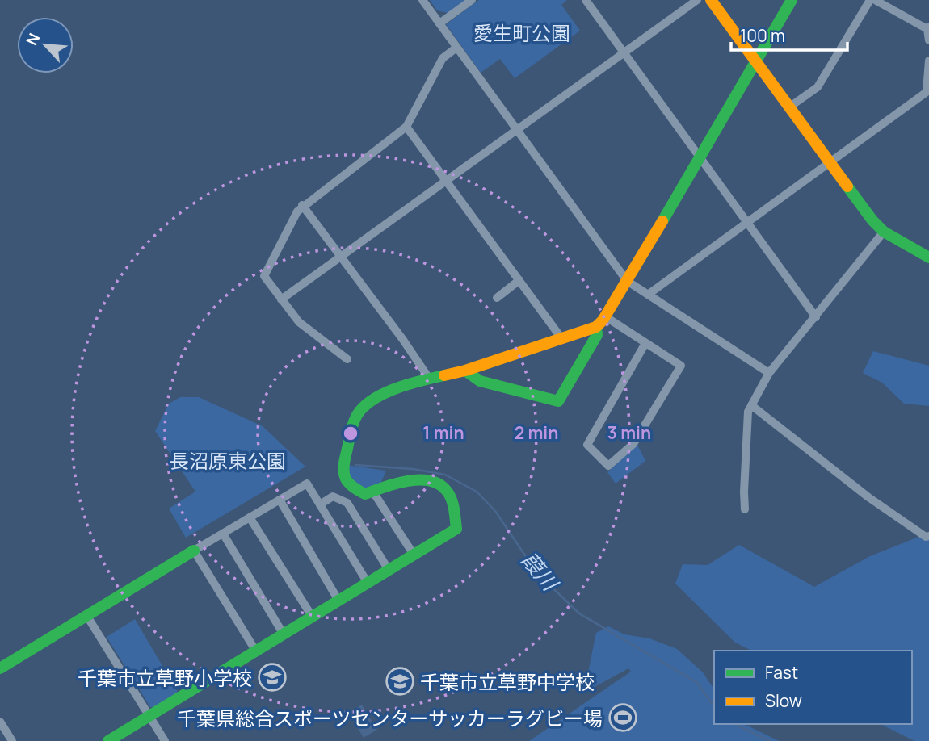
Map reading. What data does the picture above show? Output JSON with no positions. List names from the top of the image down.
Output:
{
  "water": ["葭川"],
  "parks": ["愛生町公園", "長沼原東公園"],
  "places": {
    "school or university": ["千葉市立草野小学校", "千葉市立草野中学校"],
    "sports": ["千葉県総合スポーツセンターサッカーラグビー場"]
  },
  "legend": ["Fast", "Slow"],
  "scale_bar": "100 m",
  "north": "top left",
  "rings": ["1 min", "2 min", "3 min"]
}
